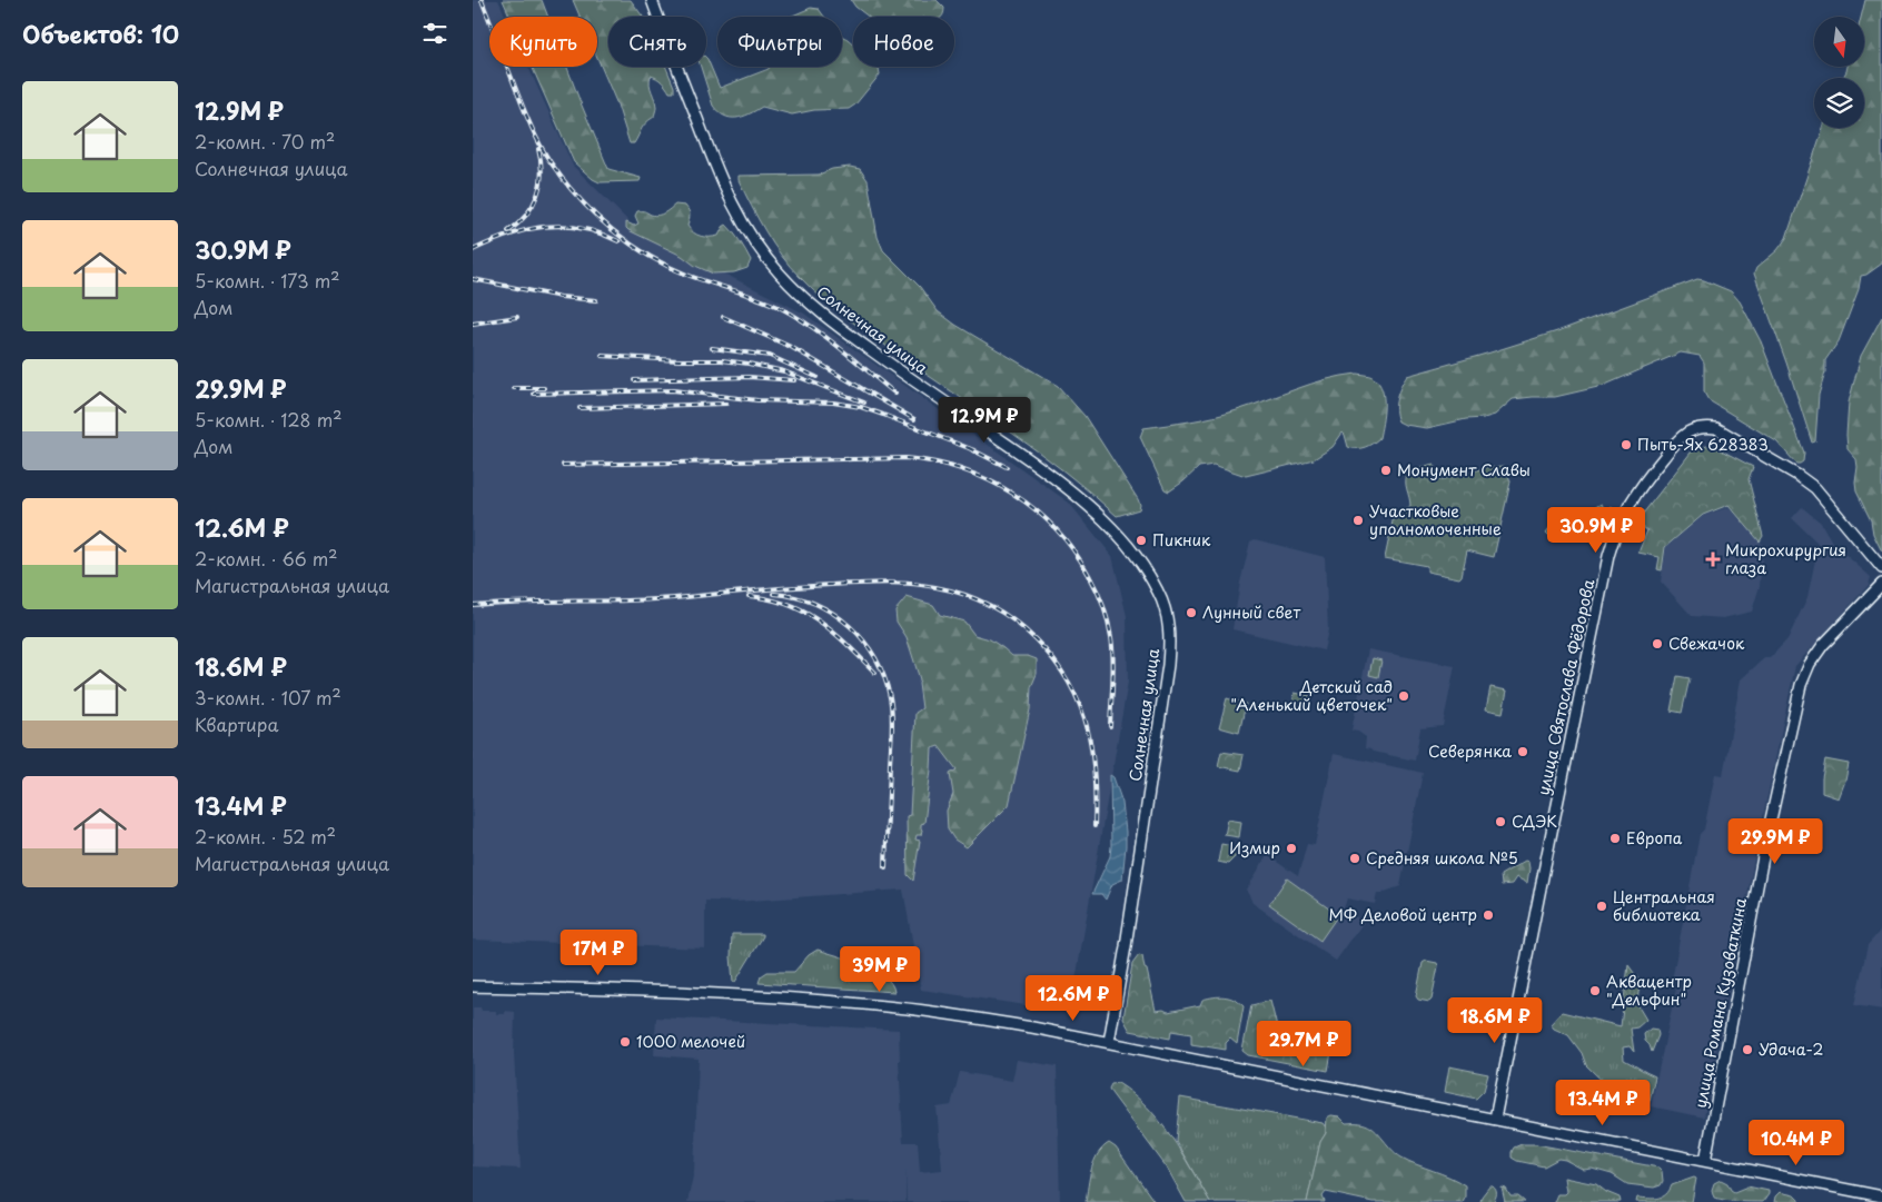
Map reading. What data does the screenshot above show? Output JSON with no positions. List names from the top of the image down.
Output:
{
  "streets": {
    "street": ["Солнечная улица", "улица Святослава Фёдорова", "улица Романа Кузоваткина"]
  },
  "places": {
    "other": [
      "Пыть-Ях 628383",
      "Монумент Славы",
      "Участковые уполномоченные",
      "Пикник",
      "Лунный свет",
      "Свежачок",
      "Детский сад \"Аленький цветочек\"",
      "Северянка",
      "СДЭК",
      "Европа",
      "Измир",
      "Средняя школа №5",
      "Центральная библиотека",
      "МФ Деловой центр",
      "Аквацентр \"Дельфин\"",
      "1000 мелочей",
      "Удача-2"
    ],
    "health": ["Микрохирургия глаза"]
  },
  "north": "bottom",
  "page": {
    "heading": "Объектов: 10",
    "chip": [
      "Купить",
      "Снять",
      "Фильтры",
      "Новое"
    ],
    "list": [
      {
        "name": "12.9M ₽",
        "note": "2-комн. · 70 m² · Солнечная улица"
      },
      {
        "name": "30.9M ₽",
        "note": "5-комн. · 173 m² · Дом"
      },
      {
        "name": "29.9M ₽",
        "note": "5-комн. · 128 m² · Дом"
      },
      {
        "name": "12.6M ₽",
        "note": "2-комн. · 66 m² · Магистральная улица"
      },
      {
        "name": "18.6M ₽",
        "note": "3-комн. · 107 m² · Квартира"
      },
      {
        "name": "13.4M ₽",
        "note": "2-комн. · 52 m² · Магистральная улица"
      }
    ],
    "price": [
      "12.9M ₽",
      "30.9M ₽",
      "29.9M ₽",
      "17M ₽",
      "39M ₽",
      "12.6M ₽",
      "18.6M ₽",
      "29.7M ₽",
      "13.4M ₽",
      "10.4M ₽"
    ]
  }
}
